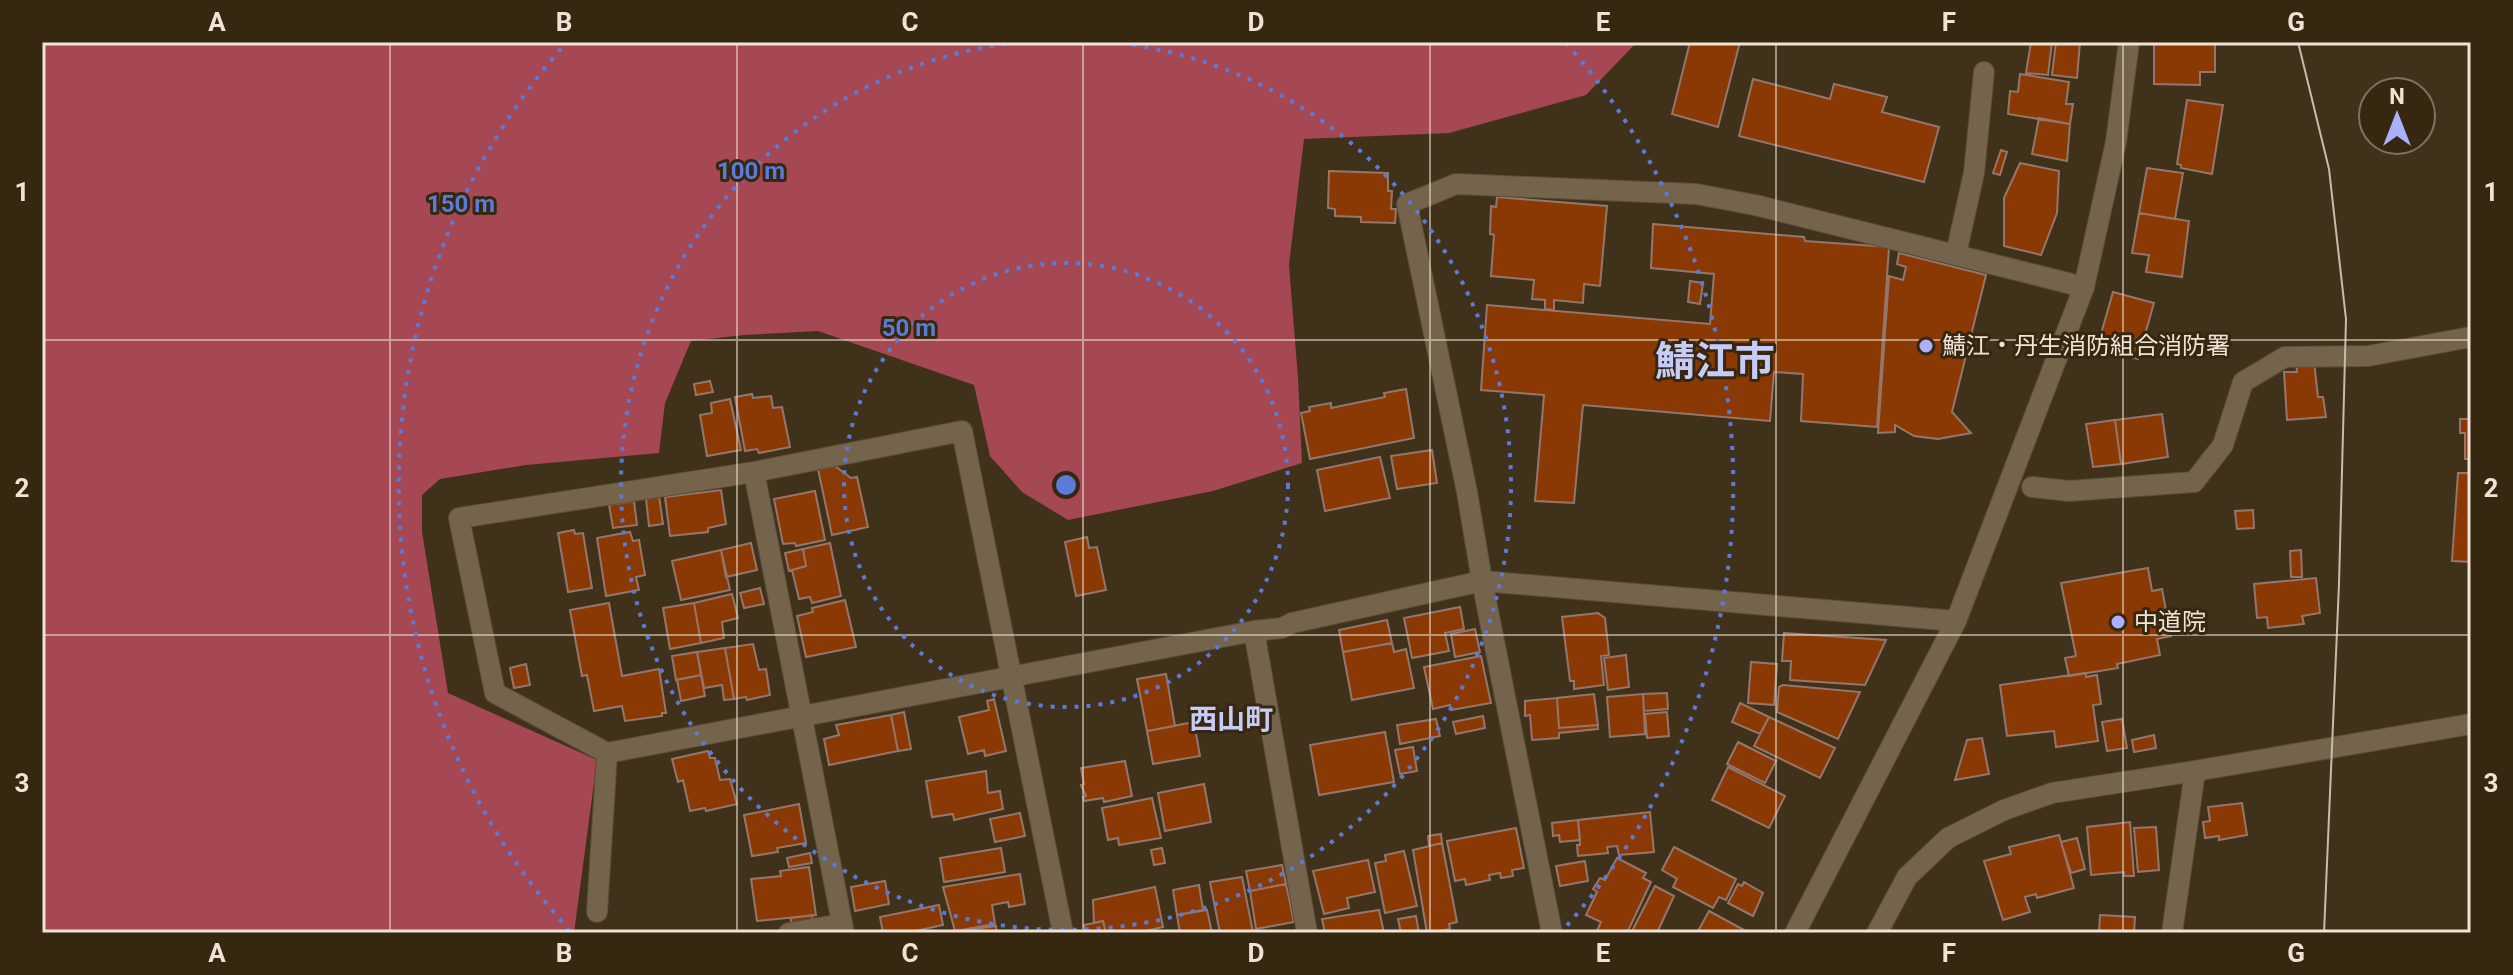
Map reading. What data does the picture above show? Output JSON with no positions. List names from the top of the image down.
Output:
{
  "districts": ["鯖江市", "西山町"],
  "places": ["鯖江・丹生消防組合消防署", "中道院"],
  "north": "top",
  "grid": {
    "columns": [
      "A",
      "B",
      "C",
      "D",
      "E",
      "F",
      "G"
    ],
    "rows": ["1", "2", "3"]
  },
  "rings": ["100 m", "150 m", "50 m"]
}
